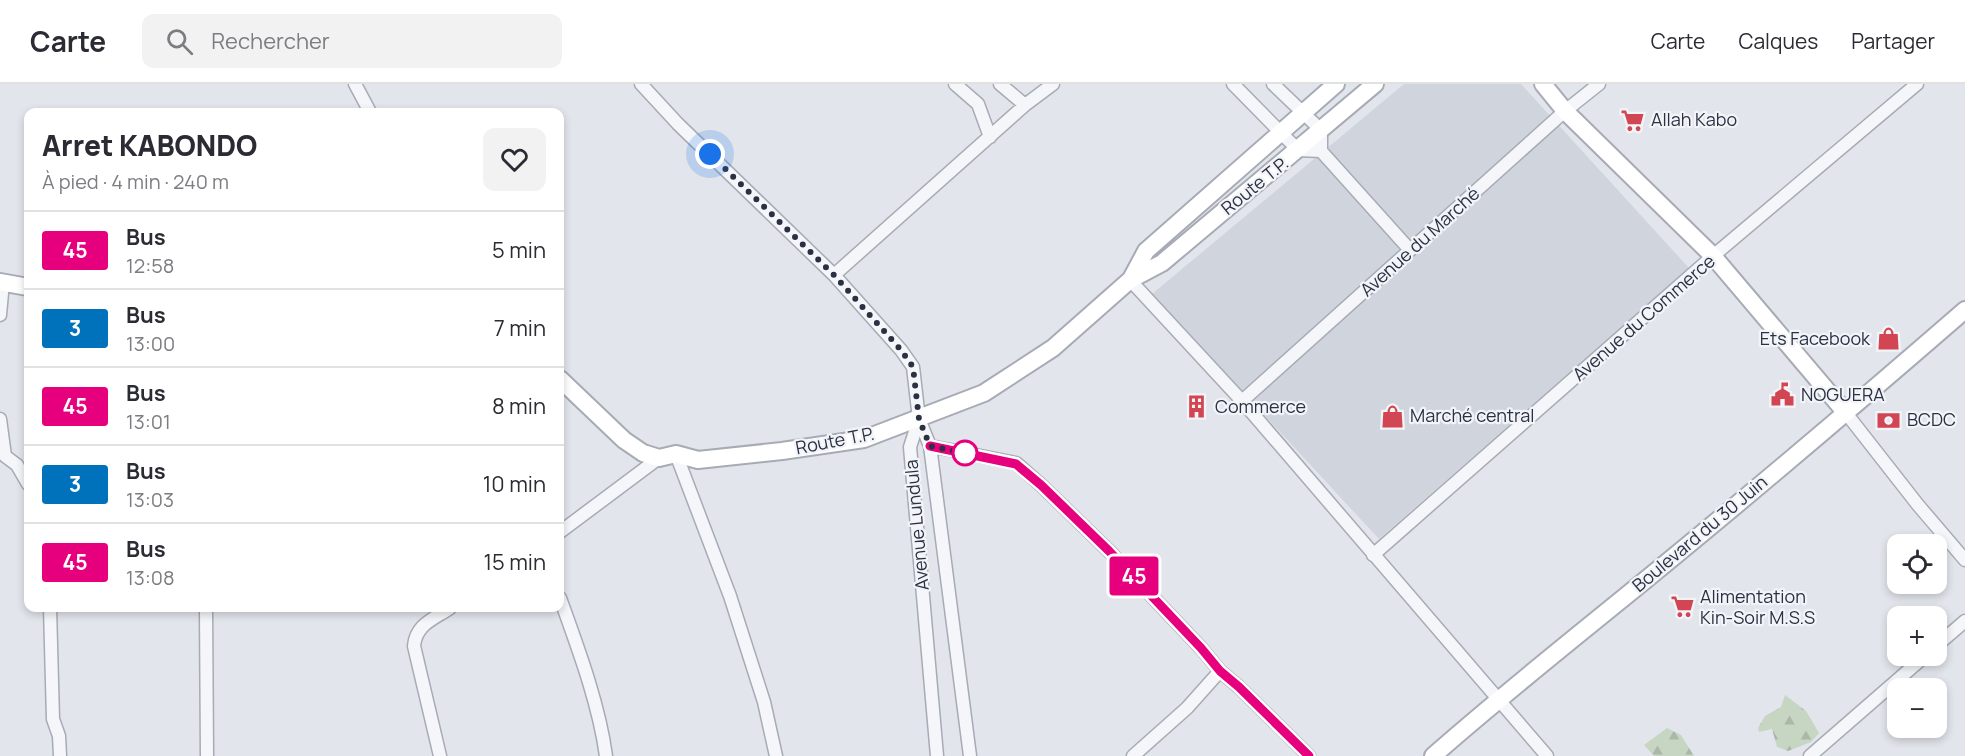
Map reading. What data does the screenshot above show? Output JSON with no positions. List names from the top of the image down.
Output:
{
  "streets": {
    "street": [
      "Route T.P.",
      "Avenue du Marché",
      "Avenue du Commerce",
      "Avenue Lundula",
      "Boulevard du 30 Juin"
    ]
  },
  "crossings": [
    ["Route T.P.", "Avenue Lundula"]
  ],
  "places": {
    "supermarket": ["Allah Kabo", "Alimentation Kin-Soir M.S.S"],
    "shop": ["Ets Facebook", "Marché central"],
    "public building": ["NOGUERA"],
    "building": ["Commerce"],
    "bank": ["BCDC"]
  },
  "lines": ["bus line 45"],
  "page": {
    "header": "Carte",
    "search": "Rechercher",
    "nav": ["Carte", "Calques", "Partager"],
    "on_map": "45",
    "heading": ["Arret KABONDO", "À pied · 4 min · 240 m"],
    "list": [
      {
        "mark": "45",
        "name": "Bus",
        "note": "12:58",
        "value": "5 min"
      },
      {
        "mark": "3",
        "name": "Bus",
        "note": "13:00",
        "value": "7 min"
      },
      {
        "mark": "45",
        "name": "Bus",
        "note": "13:01",
        "value": "8 min"
      },
      {
        "mark": "3",
        "name": "Bus",
        "note": "13:03",
        "value": "10 min"
      },
      {
        "mark": "45",
        "name": "Bus",
        "note": "13:08",
        "value": "15 min"
      }
    ],
    "map_buttons": ["+", "−"]
  }
}
